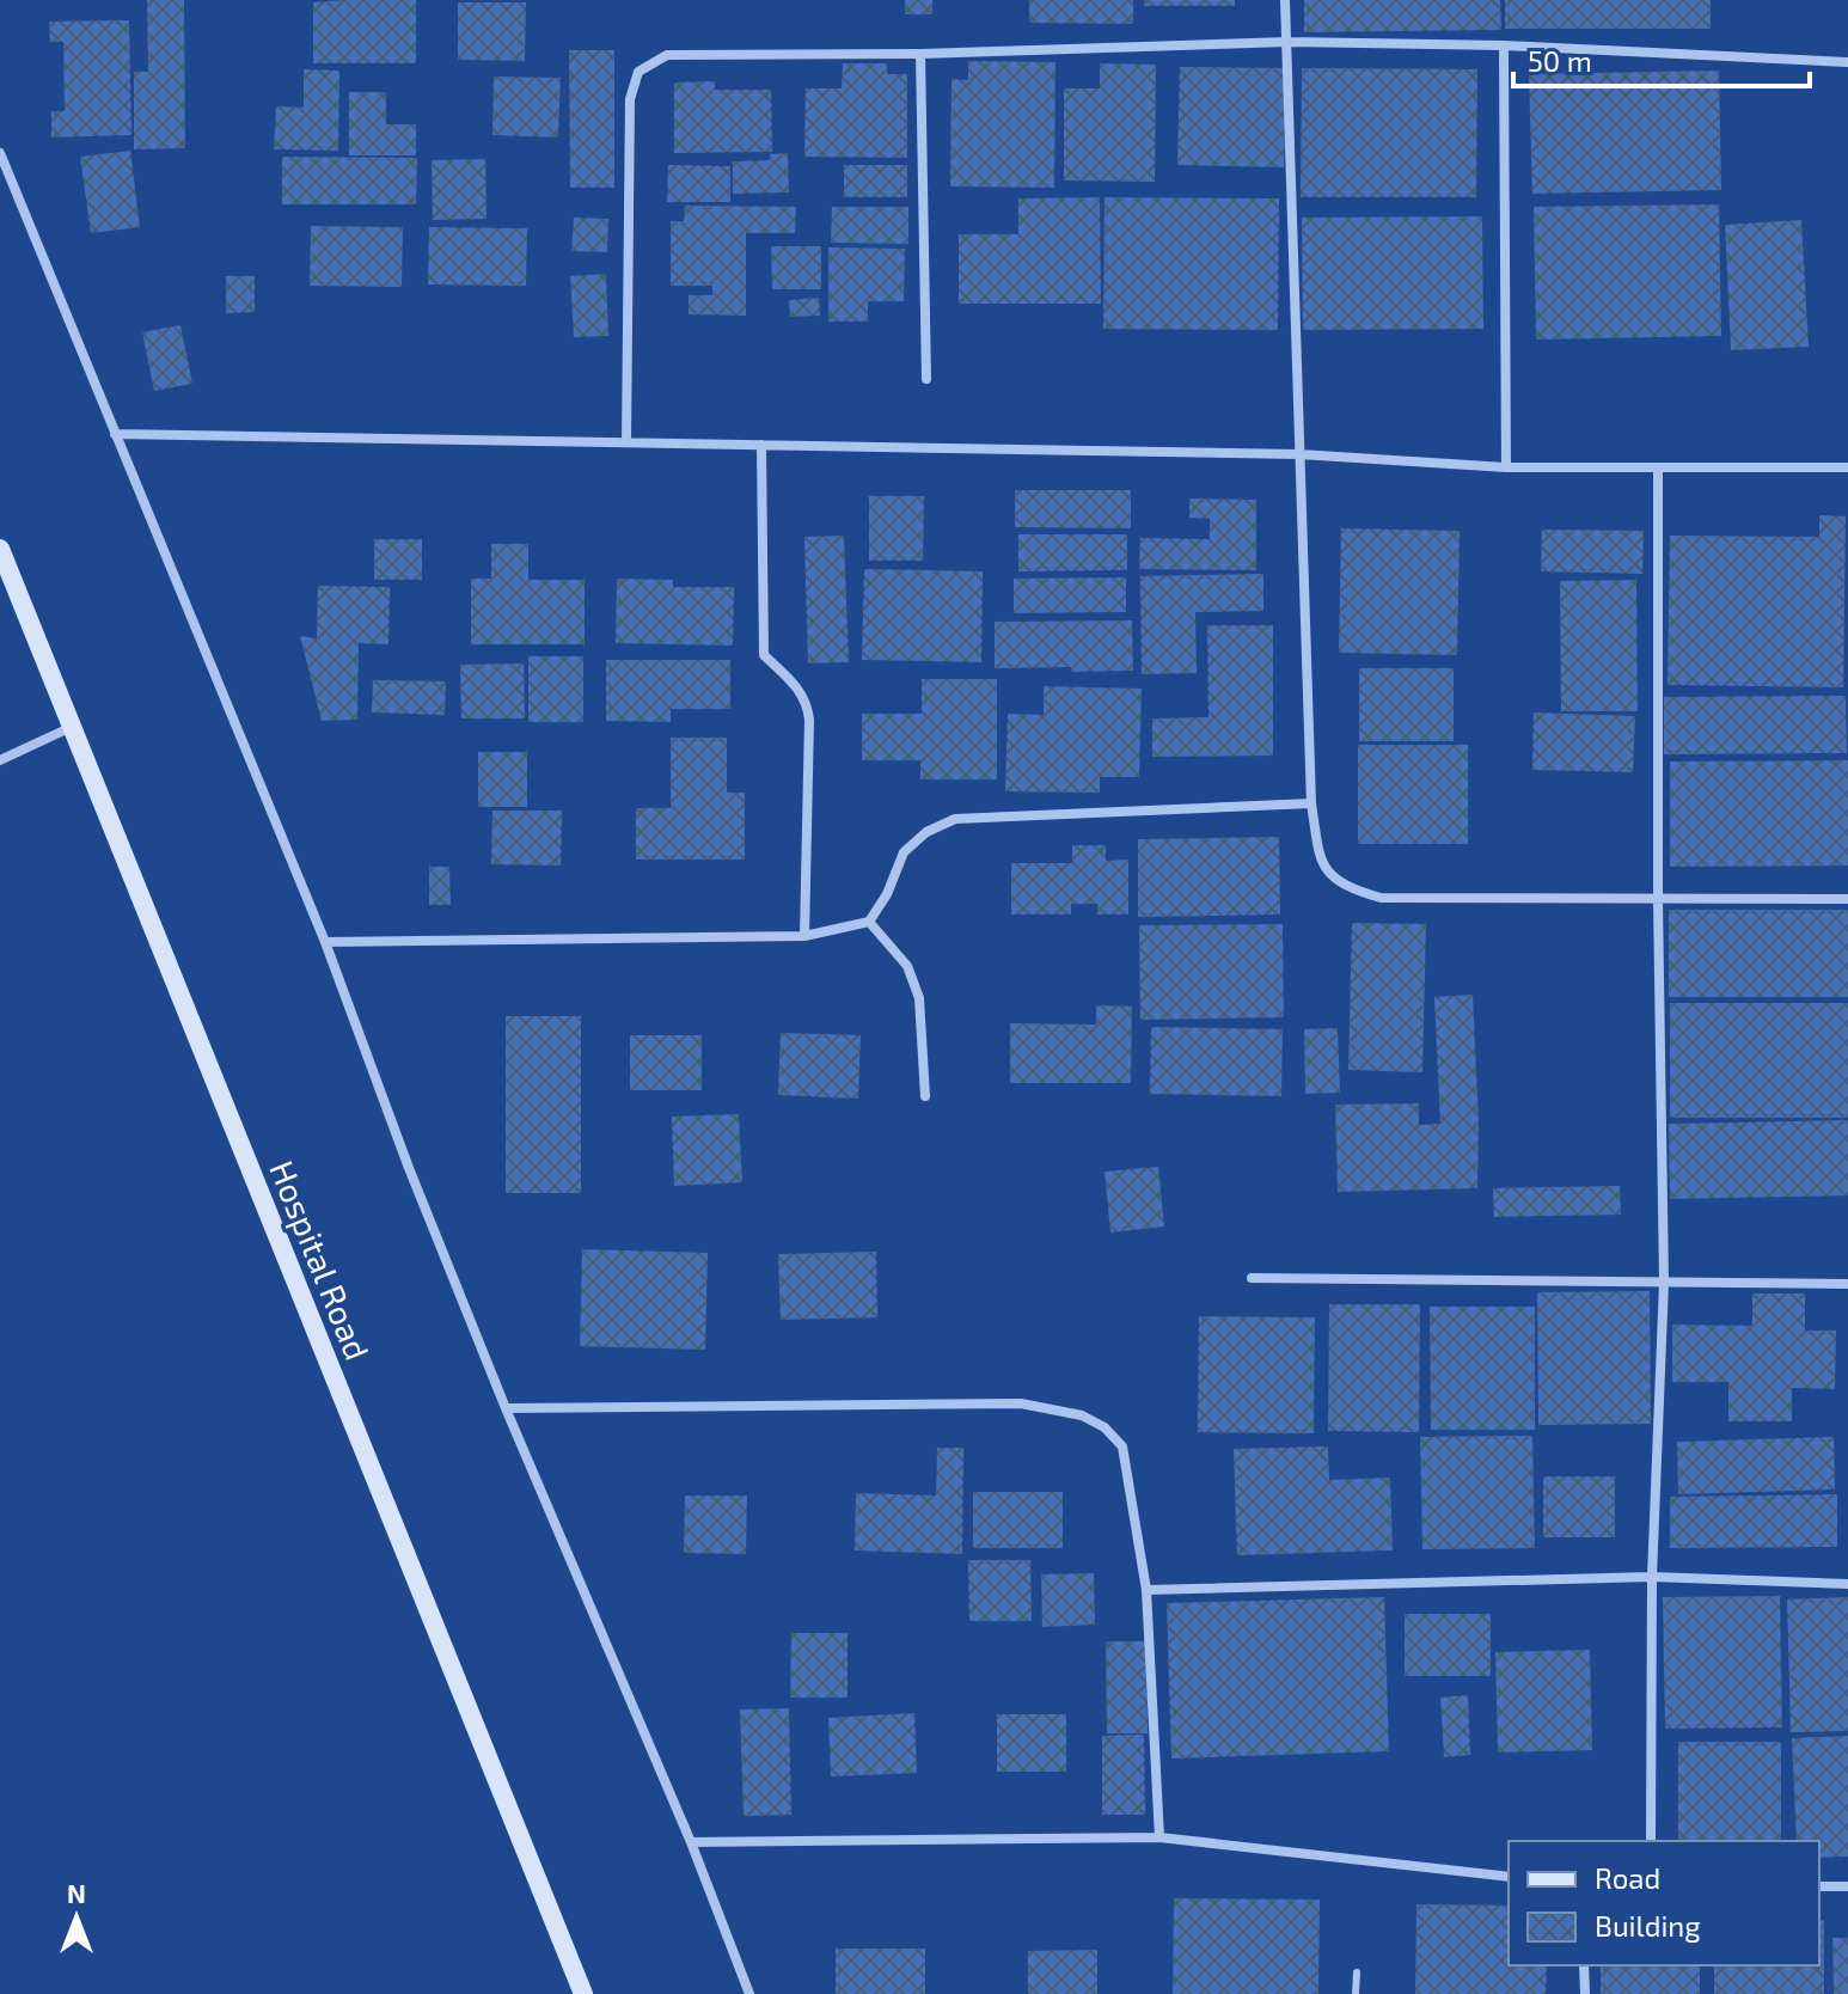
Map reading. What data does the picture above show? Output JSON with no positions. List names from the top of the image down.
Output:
{
  "streets": {
    "main road": ["Hospital Road"]
  },
  "legend": ["Road", "Building"],
  "scale_bar": "50 m",
  "north": "top"
}
